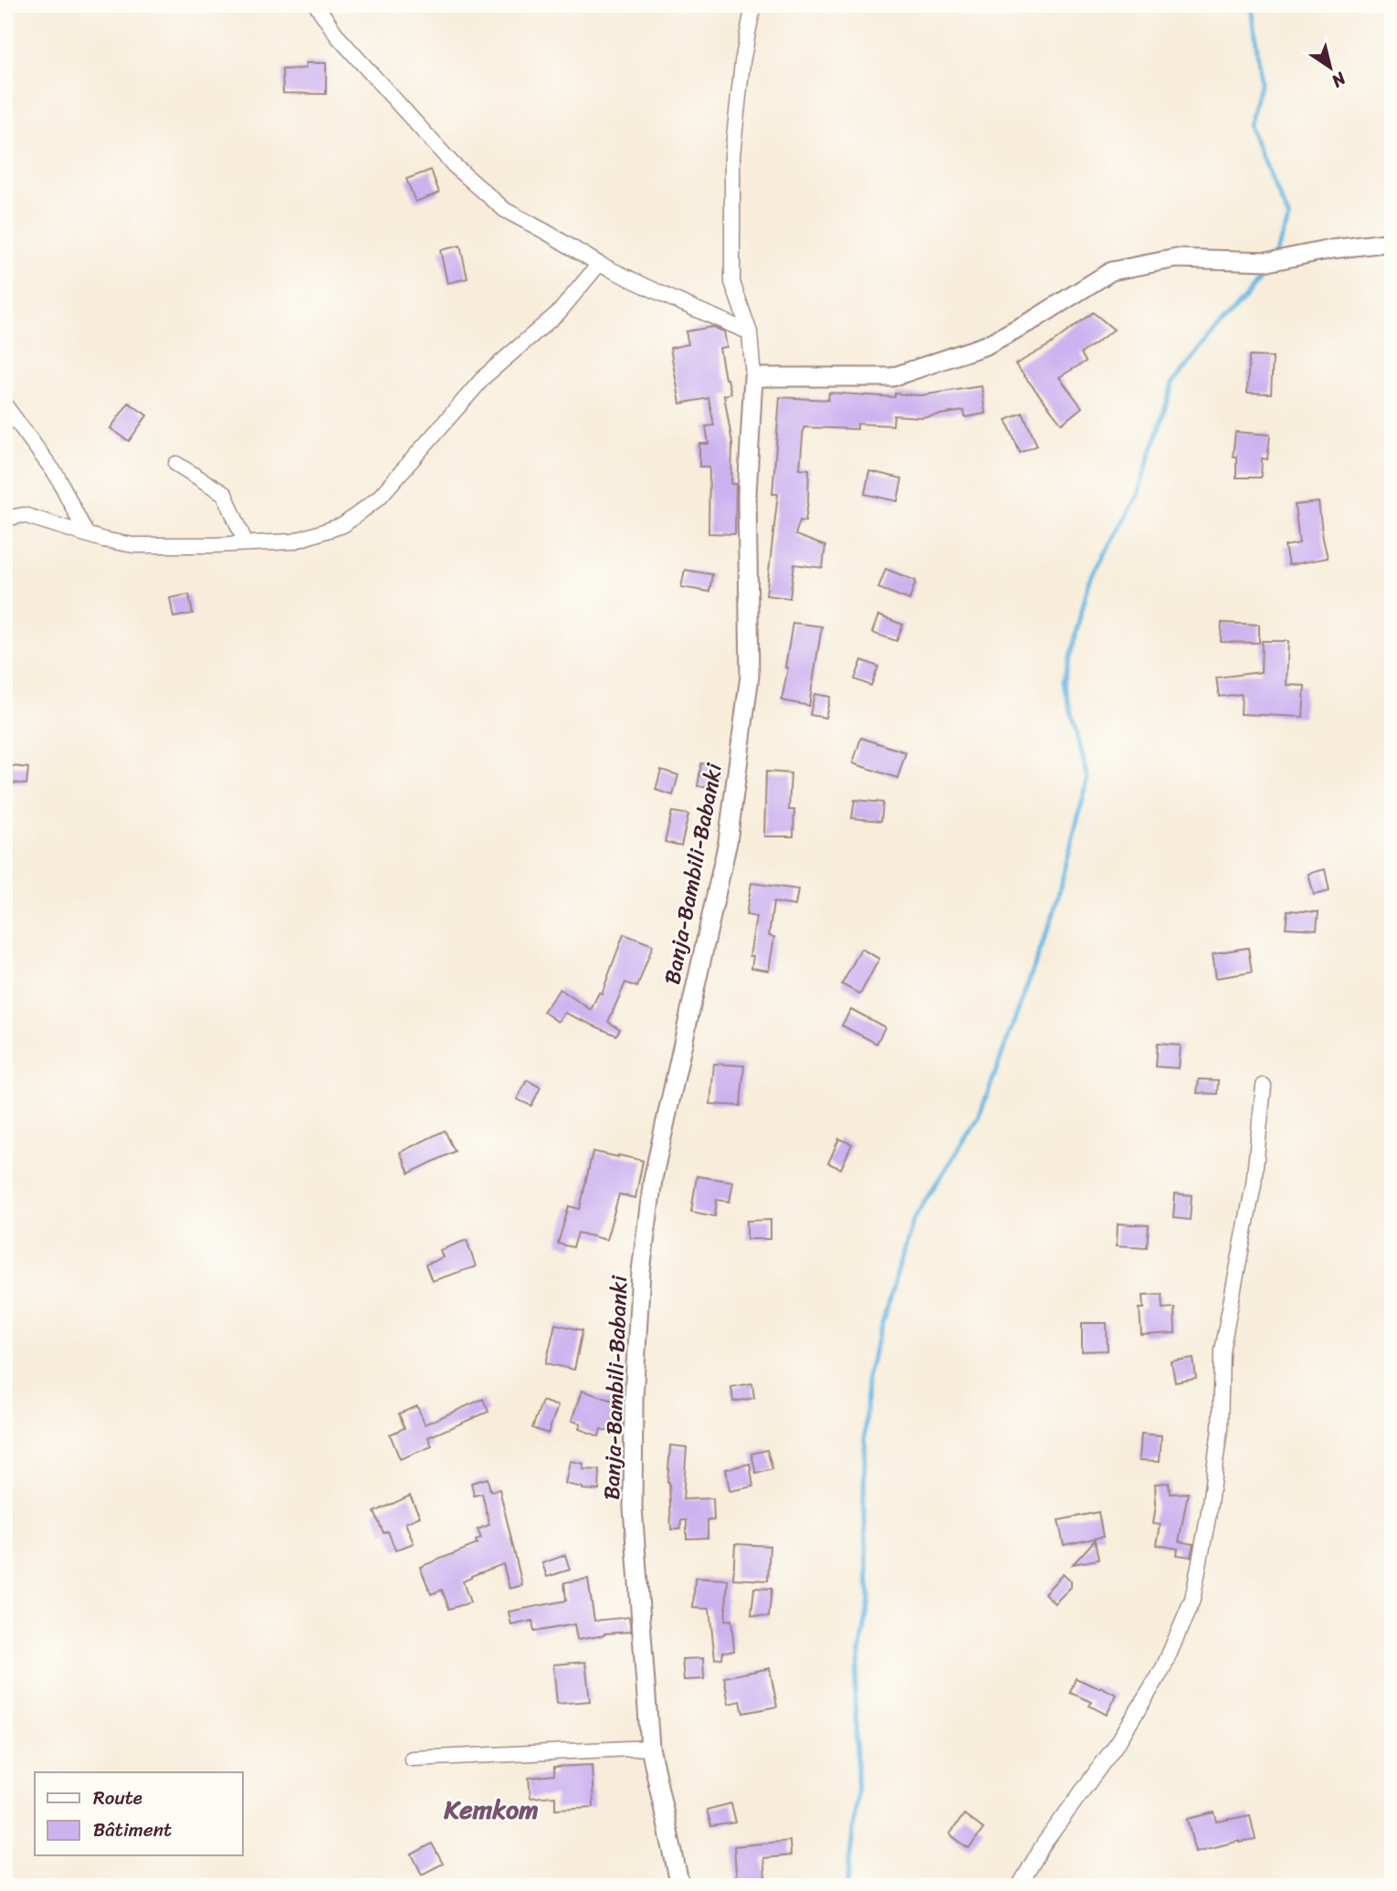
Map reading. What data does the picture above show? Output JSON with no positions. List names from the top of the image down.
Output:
{
  "streets": {
    "street": ["Banja-Bambili-Babanki"]
  },
  "districts": ["Kemkom"],
  "legend": ["Route", "Bâtiment"],
  "north": "bottom right"
}
